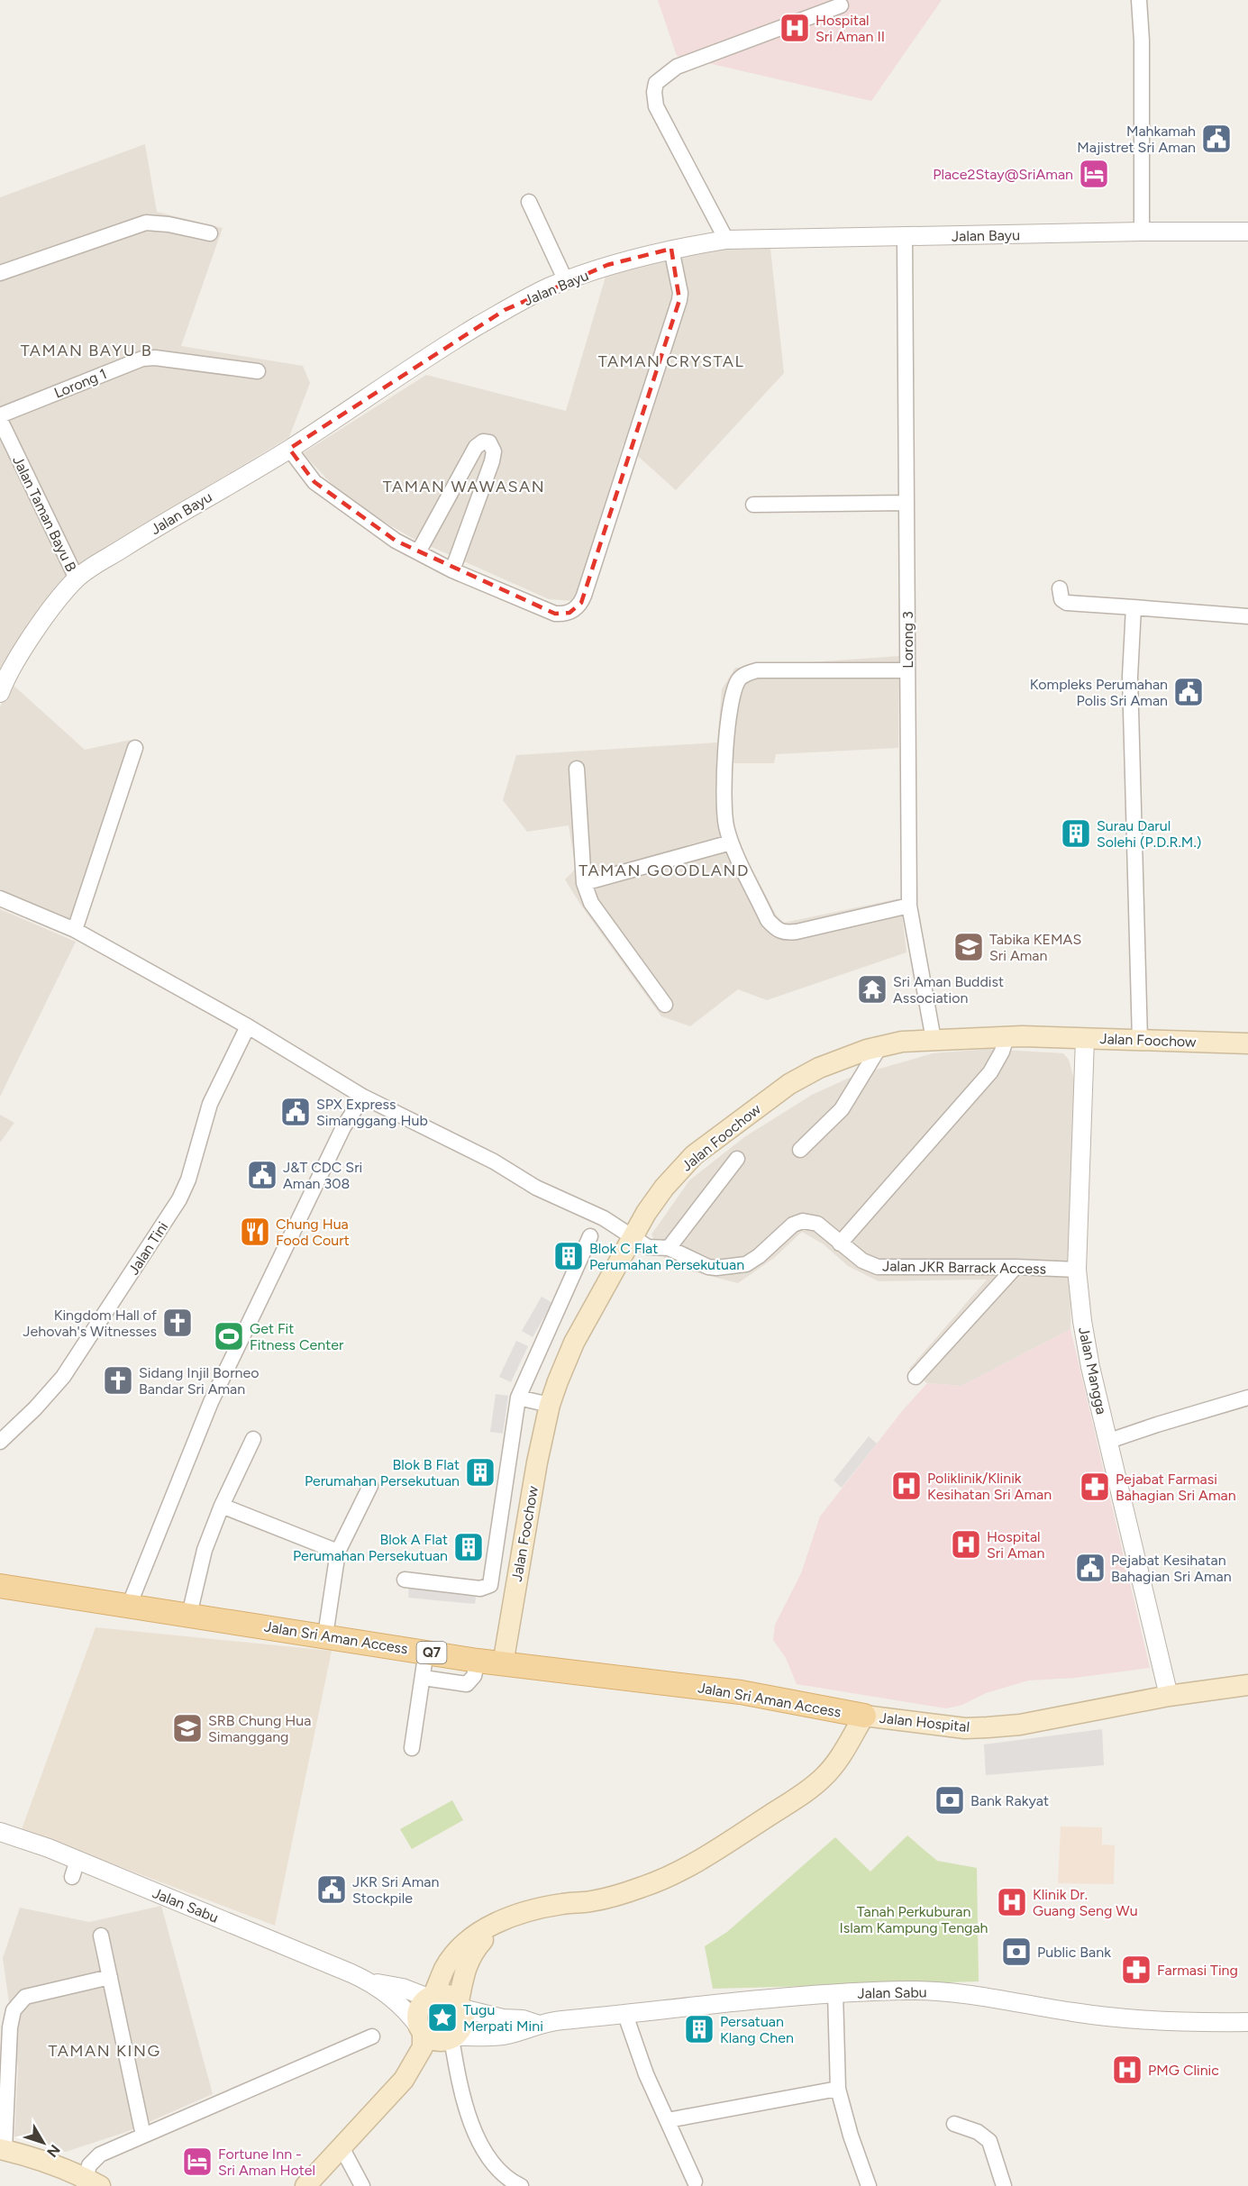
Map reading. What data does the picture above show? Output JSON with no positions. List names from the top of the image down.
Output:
{
  "streets": {
    "main road": [
      "Jalan Foochow",
      "Jalan Sri Aman Access",
      "Q7",
      "Jalan Hospital"
    ],
    "street": [
      "Jalan Bayu",
      "Lorong 1",
      "Jalan Taman Bayu B",
      "Lorong 3",
      "Jalan Tini",
      "Jalan JKR Barrack Access",
      "Jalan Mangga",
      "Jalan Sabu"
    ]
  },
  "crossings": [
    ["Jalan Bayu", "Jalan Taman Bayu B"],
    ["Jalan Bayu", "Lorong 3"],
    ["Lorong 3", "Jalan Foochow"],
    ["Jalan Foochow", "Jalan JKR Barrack Access"],
    ["Jalan Foochow", "Jalan Mangga"],
    ["Jalan Foochow", "Jalan Sri Aman Access"],
    ["Jalan Tini", "Jalan JKR Barrack Access"],
    ["Jalan JKR Barrack Access", "Jalan Mangga"],
    ["Jalan Mangga", "Jalan Hospital"],
    ["Jalan Sri Aman Access", "Jalan Hospital"]
  ],
  "districts": [
    "TAMAN BAYU B",
    "TAMAN CRYSTAL",
    "TAMAN WAWASAN",
    "TAMAN GOODLAND",
    "TAMAN KING"
  ],
  "parks": ["Tanah Perkuburan Islam Kampung Tengah"],
  "places": {
    "hospital": [
      "Hospital Sri Aman II",
      "Poliklinik/Klinik Kesihatan Sri Aman",
      "Hospital Sri Aman",
      "Klinik Dr. Guang Seng Wu",
      "PMG Clinic"
    ],
    "public building": [
      "Mahkamah Majistret Sri Aman",
      "Kompleks Perumahan Polis Sri Aman",
      "SPX Express Simanggang Hub",
      "J&T CDC Sri Aman 308",
      "Pejabat Kesihatan Bahagian Sri Aman",
      "JKR Sri Aman Stockpile"
    ],
    "hotel": ["Place2Stay@SriAman", "Fortune Inn - Sri Aman Hotel"],
    "building": [
      "Surau Darul Solehi (P.D.R.M.)",
      "Blok C Flat Perumahan Persekutuan",
      "Blok B Flat Perumahan Persekutuan",
      "Blok A Flat Perumahan Persekutuan",
      "Persatuan Klang Chen"
    ],
    "school or university": ["Tabika KEMAS Sri Aman", "SRB Chung Hua Simanggang"],
    "temple": ["Sri Aman Buddist Association"],
    "restaurant": ["Chung Hua Food Court"],
    "church": ["Kingdom Hall of Jehovah's Witnesses", "Sidang Injil Borneo Bandar Sri Aman"],
    "sports": ["Get Fit Fitness Center"],
    "pharmacy": ["Pejabat Farmasi Bahagian Sri Aman", "Farmasi Ting"],
    "bank": ["Bank Rakyat", "Public Bank"],
    "place": ["Tugu Merpati Mini"]
  },
  "north": "bottom right"
}
